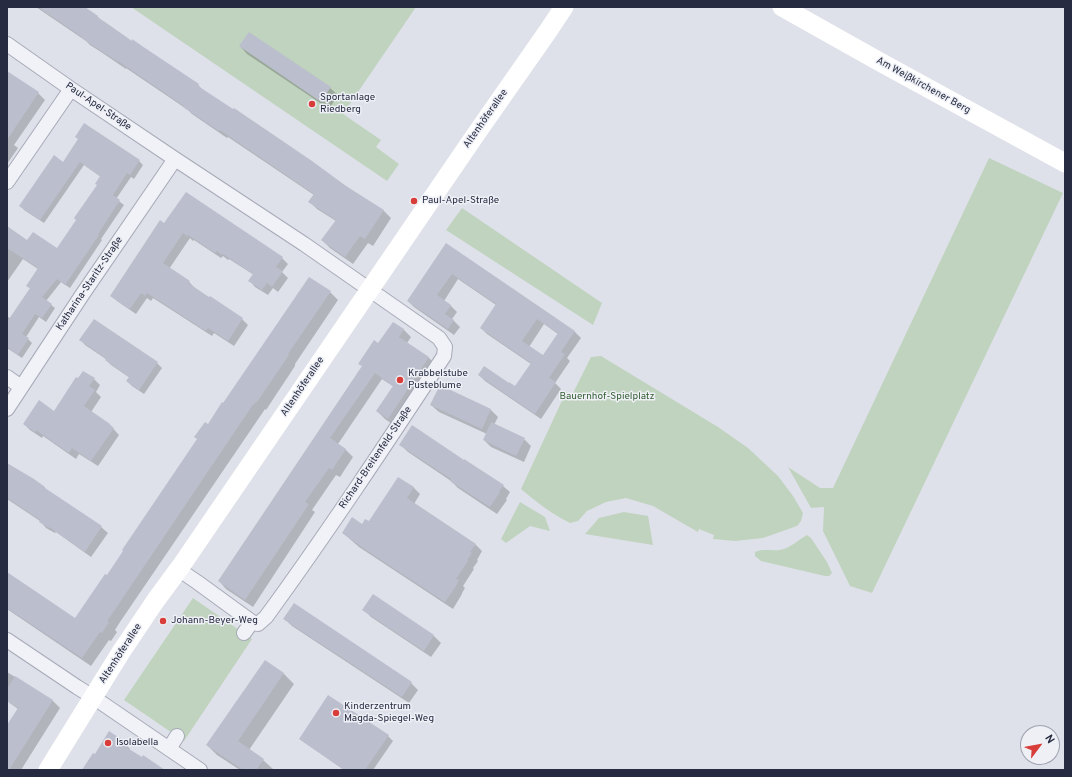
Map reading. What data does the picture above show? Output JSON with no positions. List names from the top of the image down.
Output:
{
  "streets": {
    "street": [
      "Am Weißkirchener Berg",
      "Paul-Apel-Straße",
      "Altenhöferallee",
      "Katharina-Staritz-Straße",
      "Richard-Breitenfeld-Straße"
    ]
  },
  "crossings": [
    ["Paul-Apel-Straße", "Altenhöferallee"],
    ["Paul-Apel-Straße", "Katharina-Staritz-Straße"],
    ["Paul-Apel-Straße", "Richard-Breitenfeld-Straße"],
    ["Altenhöferallee", "Richard-Breitenfeld-Straße"]
  ],
  "parks": ["Bauernhof-Spielplatz"],
  "places": [
    "Sportanlage Riedberg",
    "Paul-Apel-Straße",
    "Krabbelstube Pusteblume",
    "Johann-Beyer-Weg",
    "Kinderzentrum Magda-Spiegel-Weg",
    "Isolabella"
  ],
  "north": "top right"
}
